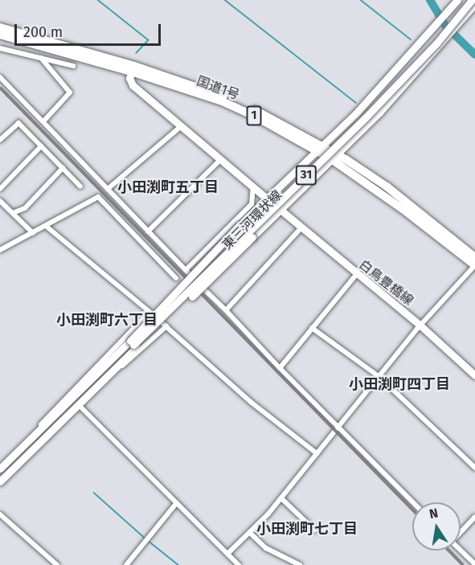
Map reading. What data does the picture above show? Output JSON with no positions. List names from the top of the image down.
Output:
{
  "streets": {
    "highway": ["国道1号", "1"],
    "main road": ["31", "東三河環状線", "白鳥豊橋線"]
  },
  "crossings": [
    ["国道1号", "東三河環状線"],
    ["東三河環状線", "白鳥豊橋線"]
  ],
  "districts": [
    "小田渕町五丁目",
    "小田渕町六丁目",
    "小田渕町四丁目",
    "小田渕町七丁目"
  ],
  "scale_bar": "200 m",
  "north": "top"
}
